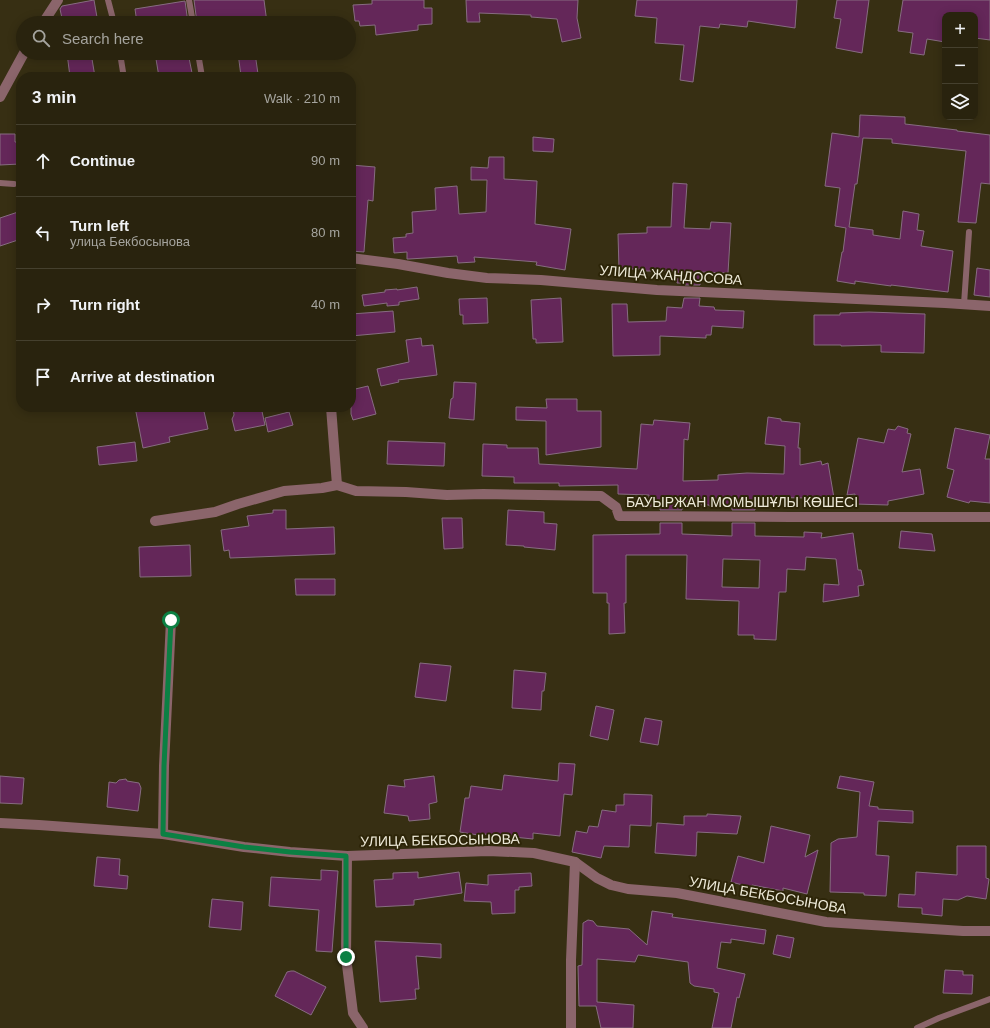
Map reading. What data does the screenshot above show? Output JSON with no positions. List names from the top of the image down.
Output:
{
  "streets": {
    "street": ["УЛИЦА ЖАНДОСОВА", "БАУЫРЖАН МОМЫШҰЛЫ КӨШЕСІ", "УЛИЦА БЕКБОСЫНОВА"]
  },
  "page": {
    "map_buttons": ["+", "−"],
    "search": "Search here",
    "heading": ["3 min", "Walk · 210 m"],
    "list": [
      ["Continue", "90 m"],
      ["Turn left", "улица Бекбосынова", "80 m"],
      ["Turn right", "40 m"],
      "Arrive at destination"
    ]
  }
}
